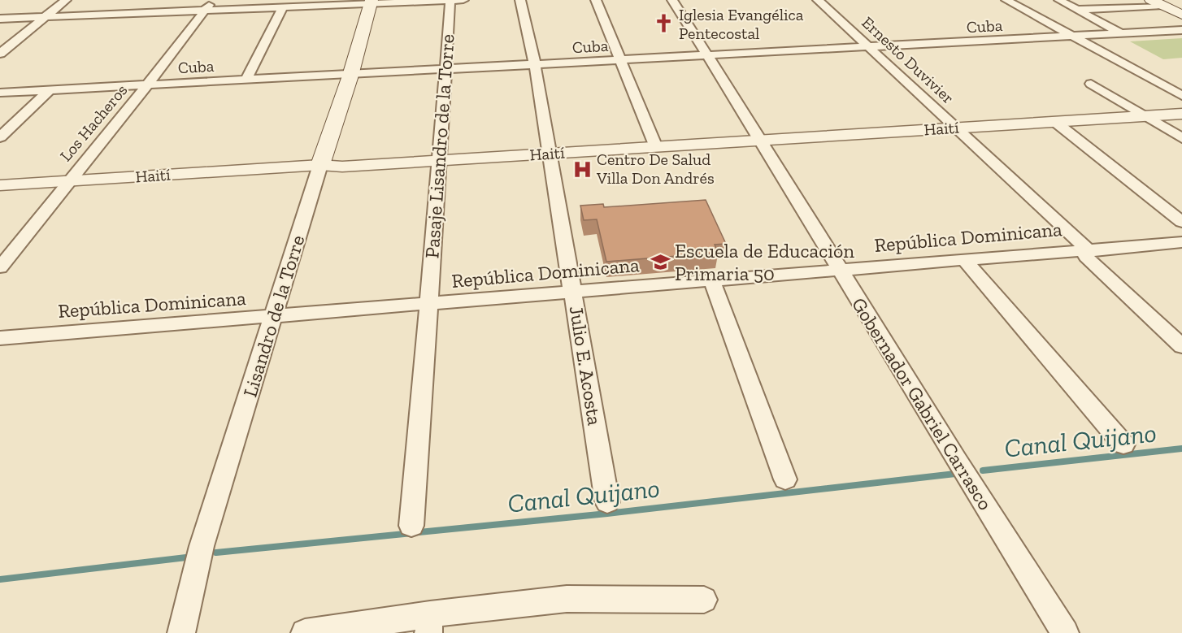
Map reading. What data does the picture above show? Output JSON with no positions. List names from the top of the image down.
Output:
{
  "streets": {
    "main road": ["Lisandro de la Torre"],
    "street": [
      "Cuba",
      "Ernesto Duvivier",
      "Los Hacheros",
      "Haití",
      "Pasaje Lisandro de la Torre",
      "República Dominicana",
      "Julio E. Acosta",
      "Gobernador Gabriel Carrasco"
    ]
  },
  "crossings": [
    ["Cuba", "Ernesto Duvivier"],
    ["Cuba", "Los Hacheros"],
    ["Cuba", "Pasaje Lisandro de la Torre"],
    ["Cuba", "Lisandro de la Torre"],
    ["Cuba", "Julio E. Acosta"],
    ["Cuba", "Gobernador Gabriel Carrasco"],
    ["Ernesto Duvivier", "Haití"],
    ["Ernesto Duvivier", "República Dominicana"],
    ["Los Hacheros", "Haití"],
    ["Haití", "Pasaje Lisandro de la Torre"],
    ["Haití", "Lisandro de la Torre"],
    ["Haití", "Julio E. Acosta"],
    ["Haití", "Gobernador Gabriel Carrasco"],
    ["Pasaje Lisandro de la Torre", "República Dominicana"],
    ["República Dominicana", "Lisandro de la Torre"],
    ["República Dominicana", "Julio E. Acosta"],
    ["República Dominicana", "Gobernador Gabriel Carrasco"]
  ],
  "water": ["Canal Quijano"],
  "places": {
    "church": ["Iglesia Evangélica Pentecostal"],
    "hospital": ["Centro De Salud Villa Don Andrés"],
    "school or university": ["Escuela de Educación Primaria 50"]
  }
}
